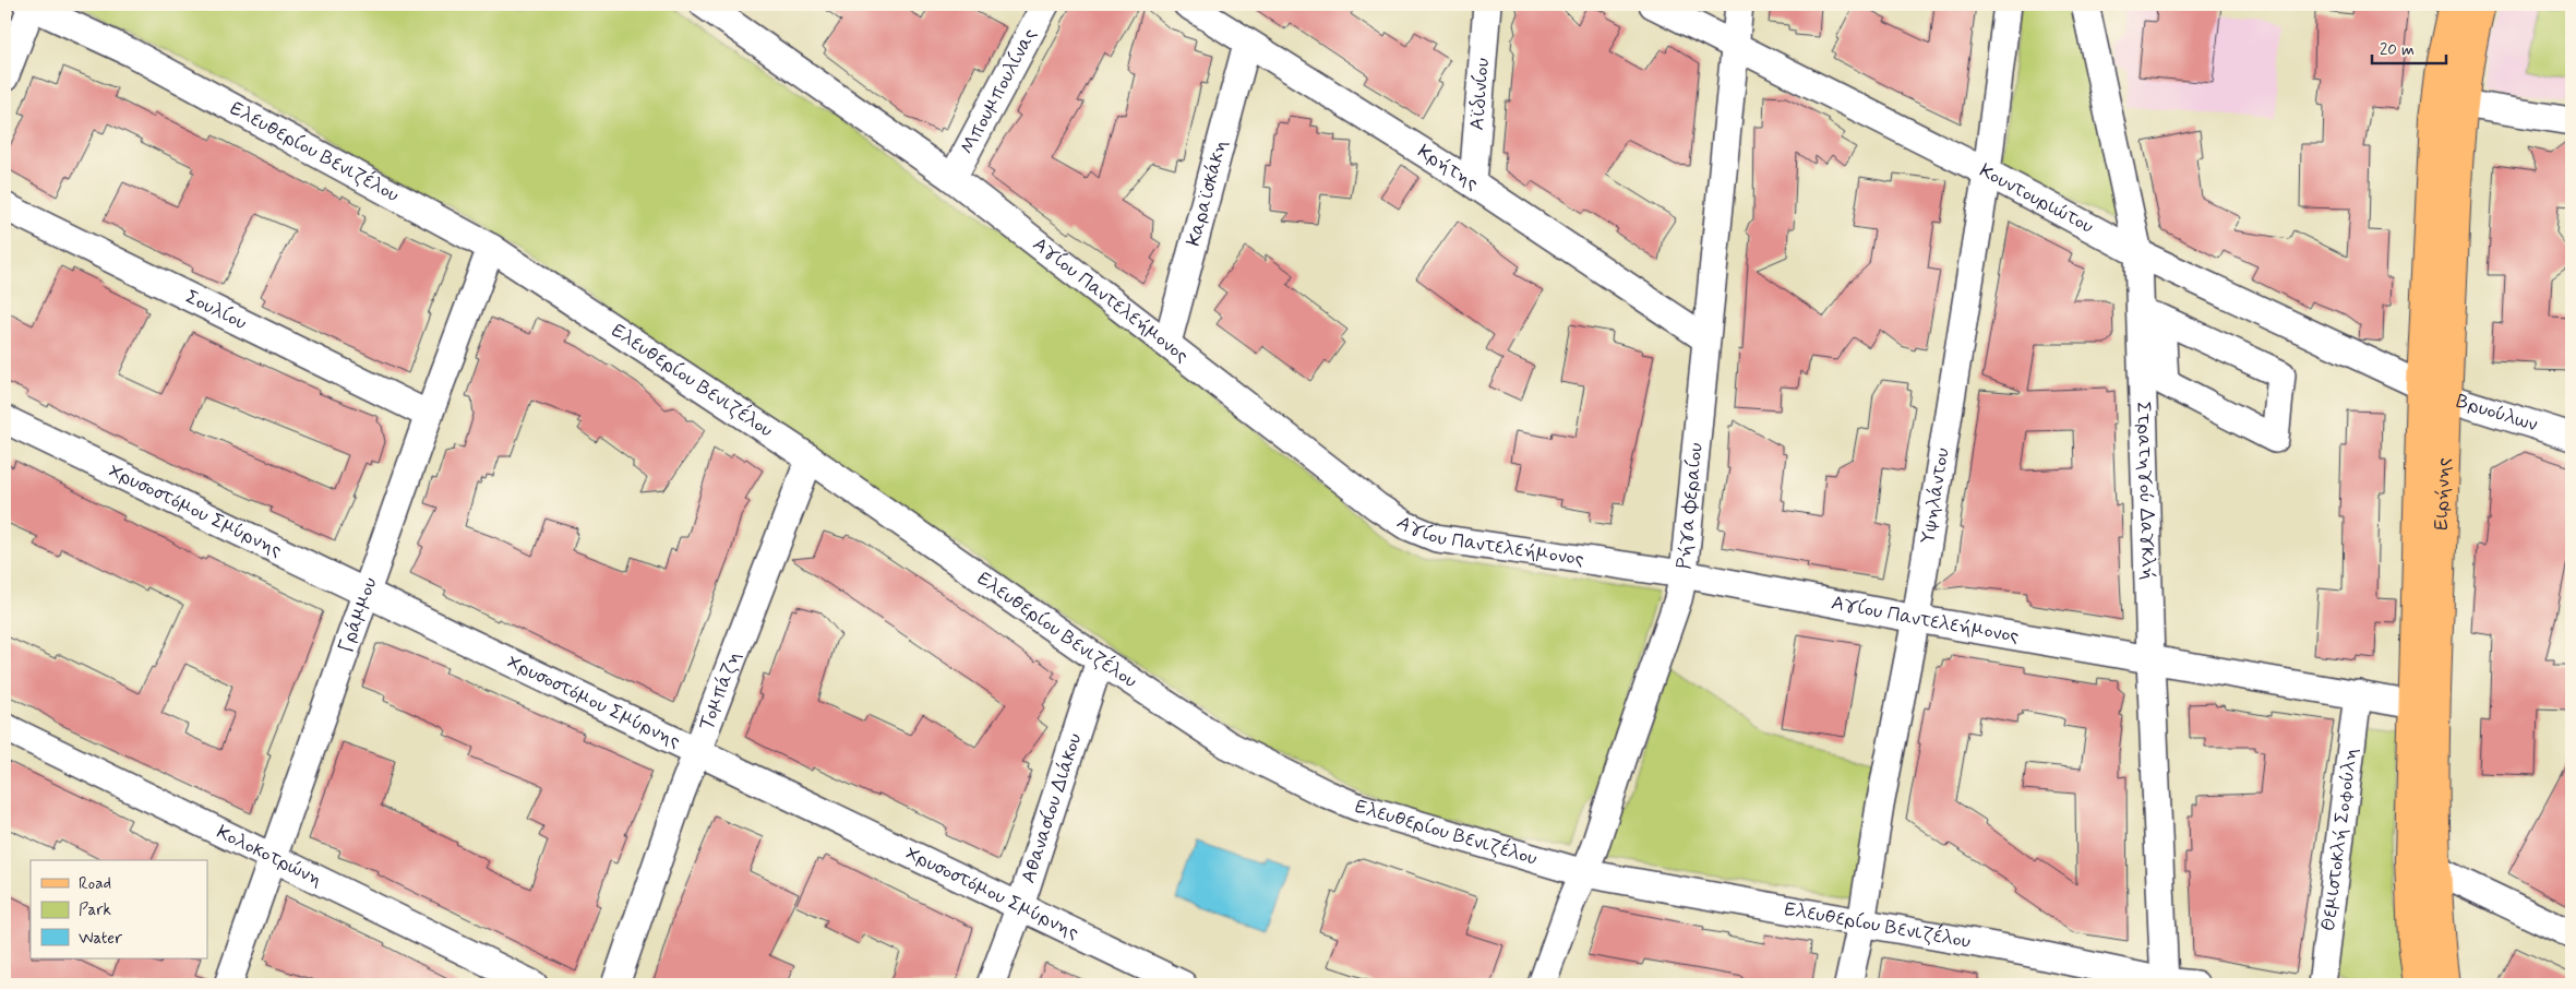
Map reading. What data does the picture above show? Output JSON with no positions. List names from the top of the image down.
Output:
{
  "streets": {
    "main road": ["Ειρήνης"],
    "street": [
      "Μπουμπουλίνας",
      "Αϊδινίου",
      "Ελευθερίου Βενιζέλου",
      "Κρήτης",
      "Καραϊσκάκη",
      "Κουντουριώτου",
      "Αγίου Παντελεήμονος",
      "Σουλίου",
      "Βρυούλων",
      "Στρατηγού Δαγκλή",
      "Υψηλάντου",
      "Ρήγα Φεραίου",
      "Χρυσοστόμου Σμύρνης",
      "Γράμμου",
      "Τομπάζη",
      "Αθανασίου Διάκου",
      "Θεμιστοκλή Σοφούλη",
      "Κολοκοτρώνη"
    ]
  },
  "crossings": [
    ["Μπουμπουλίνας", "Αγίου Παντελεήμονος"],
    ["Αϊδινίου", "Κρήτης"],
    ["Ελευθερίου Βενιζέλου", "Στρατηγού Δαγκλή"],
    ["Ελευθερίου Βενιζέλου", "Υψηλάντου"],
    ["Ελευθερίου Βενιζέλου", "Ρήγα Φεραίου"],
    ["Ελευθερίου Βενιζέλου", "Γράμμου"],
    ["Ελευθερίου Βενιζέλου", "Τομπάζη"],
    ["Ελευθερίου Βενιζέλου", "Αθανασίου Διάκου"],
    ["Κρήτης", "Καραϊσκάκη"],
    ["Κρήτης", "Ρήγα Φεραίου"],
    ["Καραϊσκάκη", "Αγίου Παντελεήμονος"],
    ["Κουντουριώτου", "Βρυούλων"],
    ["Κουντουριώτου", "Στρατηγού Δαγκλή"],
    ["Κουντουριώτου", "Ειρήνης"],
    ["Κουντουριώτου", "Υψηλάντου"],
    ["Κουντουριώτου", "Ρήγα Φεραίου"],
    ["Αγίου Παντελεήμονος", "Στρατηγού Δαγκλή"],
    ["Αγίου Παντελεήμονος", "Ειρήνης"],
    ["Αγίου Παντελεήμονος", "Υψηλάντου"],
    ["Αγίου Παντελεήμονος", "Ρήγα Φεραίου"],
    ["Αγίου Παντελεήμονος", "Θεμιστοκλή Σοφούλη"],
    ["Σουλίου", "Γράμμου"],
    ["Βρυούλων", "Ειρήνης"],
    ["Χρυσοστόμου Σμύρνης", "Γράμμου"],
    ["Χρυσοστόμου Σμύρνης", "Τομπάζη"],
    ["Χρυσοστόμου Σμύρνης", "Αθανασίου Διάκου"],
    ["Γράμμου", "Κολοκοτρώνη"]
  ],
  "legend": ["Road", "Park", "Water"],
  "scale_bar": "20 m"
}
